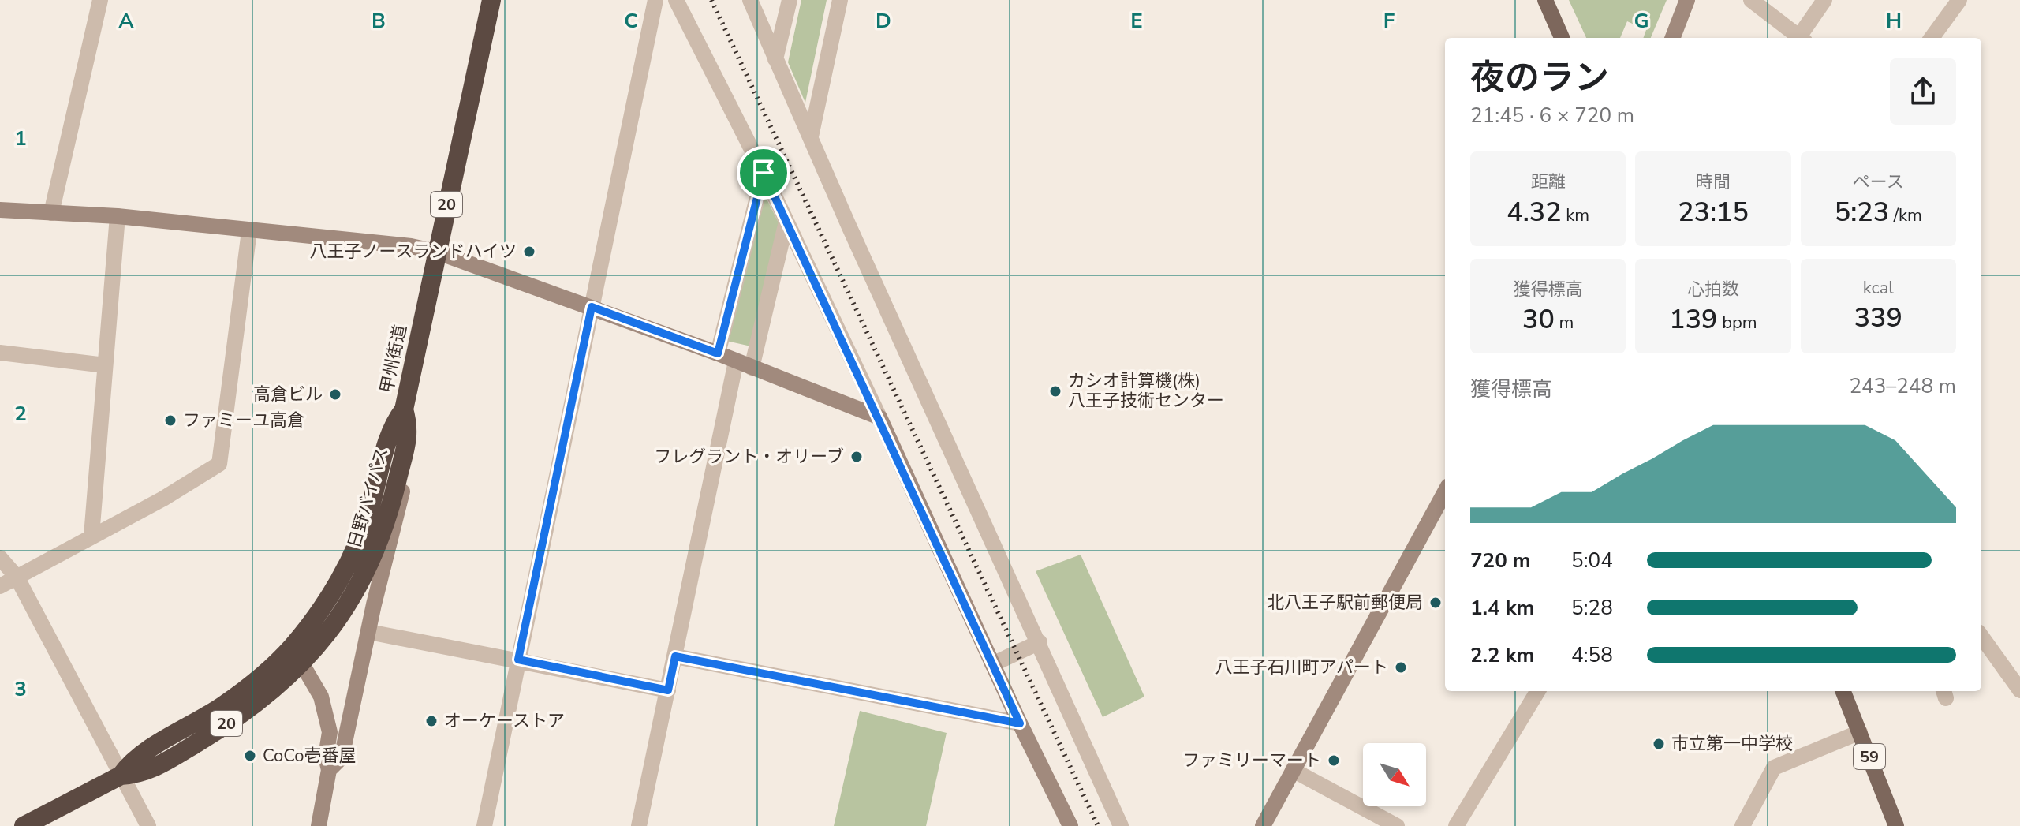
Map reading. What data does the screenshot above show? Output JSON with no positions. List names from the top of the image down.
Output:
{
  "streets": {
    "highway": ["20", "甲州街道", "日野バイパス"],
    "main road": ["59"]
  },
  "crossings": [
    ["甲州街道", "日野バイパス"]
  ],
  "places": [
    "八王子ノースランドハイツ",
    "カシオ計算機(株) 八王子技術センター",
    "高倉ビル",
    "ファミーユ高倉",
    "フレグラント・オリーブ",
    "北八王子駅前郵便局",
    "八王子石川町アパート",
    "オーケーストア",
    "市立第一中学校",
    "CoCo壱番屋",
    "ファミリーマート"
  ],
  "north": "bottom right",
  "page": {
    "heading": ["夜のラン", "21:45 · 6 × 720 m"],
    "stats": [
      ["距離", "4.32 km"],
      ["時間", "23:15"],
      ["ペース", "5:23 /km"],
      ["獲得標高", "30 m"],
      ["心拍数", "139 bpm"],
      ["kcal", "339"]
    ],
    "chart": ["獲得標高", "243–248 m"],
    "list": [
      {
        "name": "720 m",
        "note": "5:04"
      },
      {
        "name": "1.4 km",
        "note": "5:28"
      },
      {
        "name": "2.2 km",
        "note": "4:58"
      }
    ]
  },
  "grid": {
    "columns": [
      "A",
      "B",
      "C",
      "D",
      "E",
      "F",
      "G",
      "H"
    ],
    "rows": ["1", "2", "3"]
  }
}
